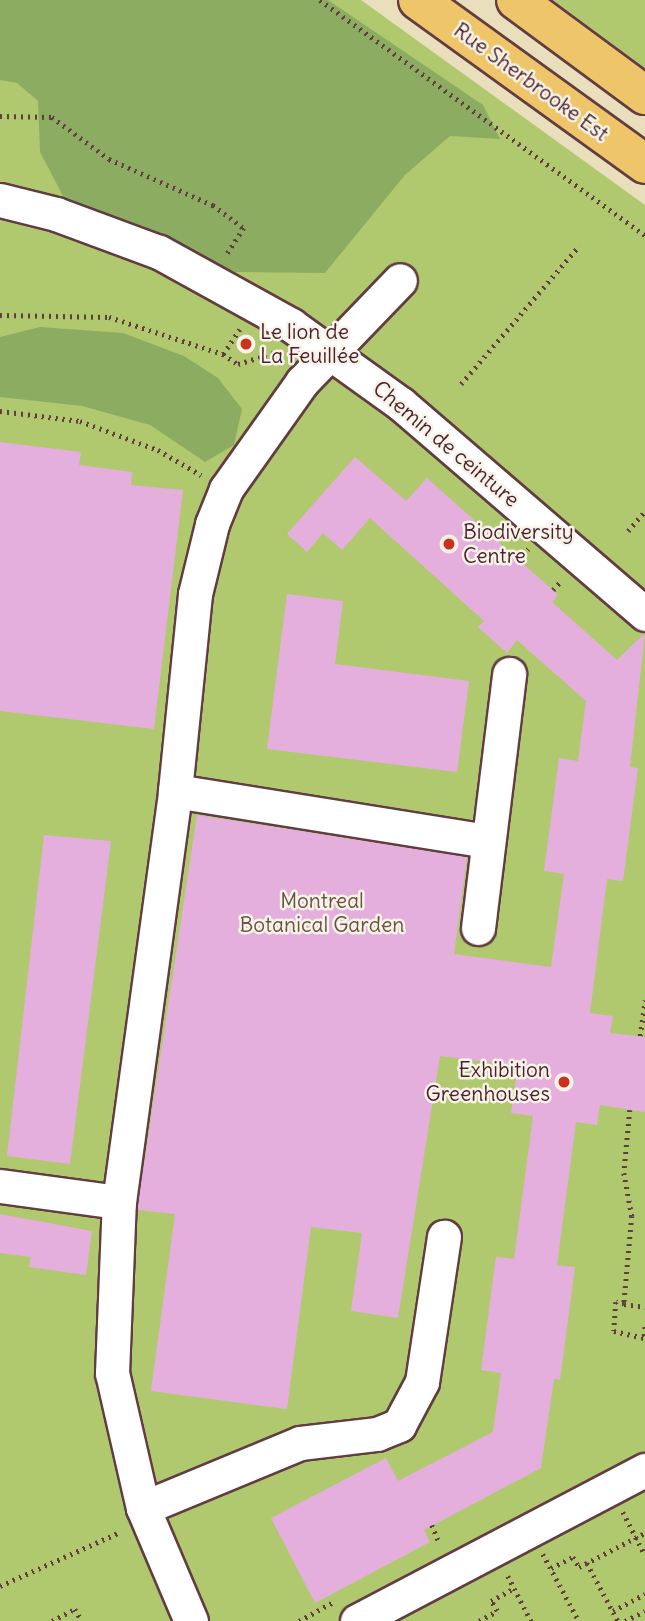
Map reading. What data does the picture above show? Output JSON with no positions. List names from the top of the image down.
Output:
{
  "streets": {
    "main road": ["Rue Sherbrooke Est"],
    "lane": ["Chemin de ceinture"]
  },
  "parks": ["Montreal Botanical Garden"],
  "places": ["Le lion de La Feuillée", "Biodiversity Centre", "Exhibition Greenhouses"]
}
